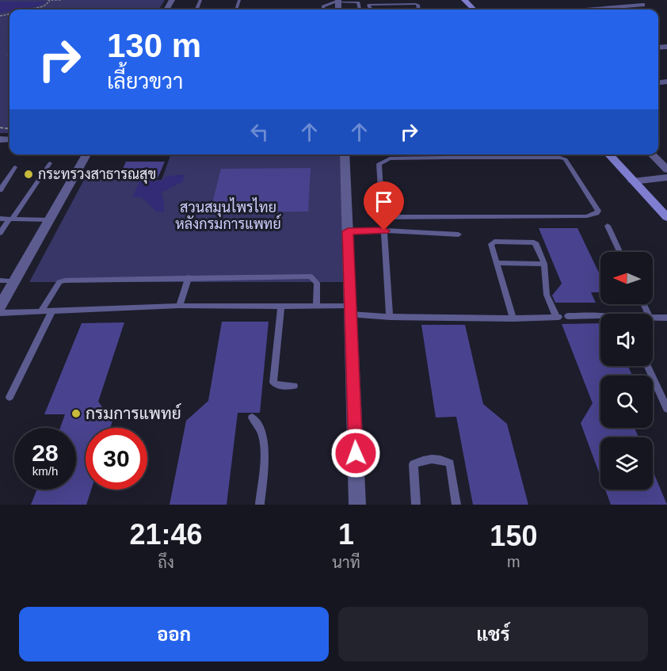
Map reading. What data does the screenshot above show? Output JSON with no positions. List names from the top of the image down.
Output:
{
  "parks": ["สวนสมุนไพรไทย หลังกรมการแพทย์"],
  "places": ["กระทรวงสาธารณสุข", "กรมการแพทย์"],
  "north": "left",
  "page": {
    "turn": ["130 m", "เลี้ยวขวา"],
    "speed": "28 km/h",
    "limit": "30",
    "eta": [
      "21:46",
      "ถึง",
      "1",
      "นาที",
      "150",
      "m"
    ],
    "buttons": ["ออก", "แชร์"]
  }
}
